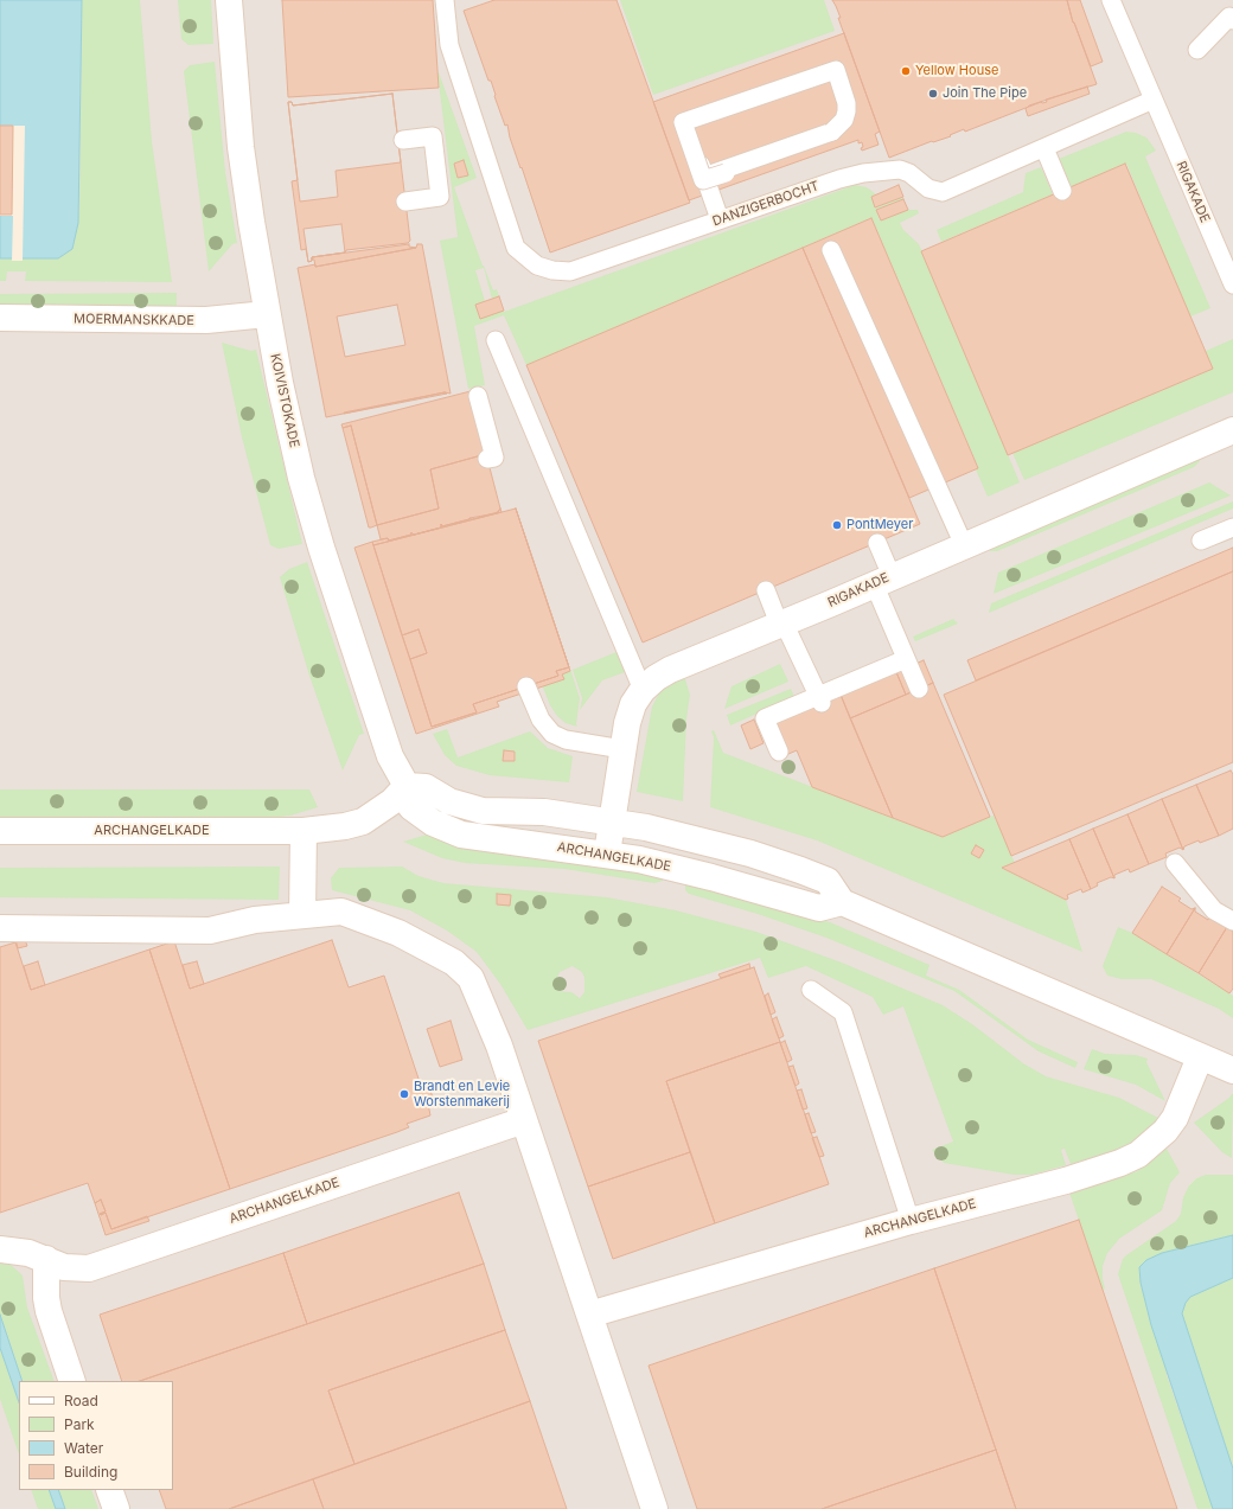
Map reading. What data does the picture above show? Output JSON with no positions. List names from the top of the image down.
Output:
{
  "streets": {
    "street": [
      "RIGAKADE",
      "MOERMANSKKADE",
      "KOIVISTOKADE",
      "ARCHANGELKADE"
    ],
    "lane": ["DANZIGERBOCHT"]
  },
  "crossings": [
    ["RIGAKADE", "DANZIGERBOCHT"],
    ["RIGAKADE", "ARCHANGELKADE"],
    ["MOERMANSKKADE", "KOIVISTOKADE"],
    ["KOIVISTOKADE", "ARCHANGELKADE"]
  ],
  "places": [
    "Yellow House",
    "Join The Pipe",
    "PontMeyer",
    "Brandt en Levie Worstenmakerij"
  ],
  "legend": [
    "Road",
    "Park",
    "Water",
    "Building"
  ]
}
